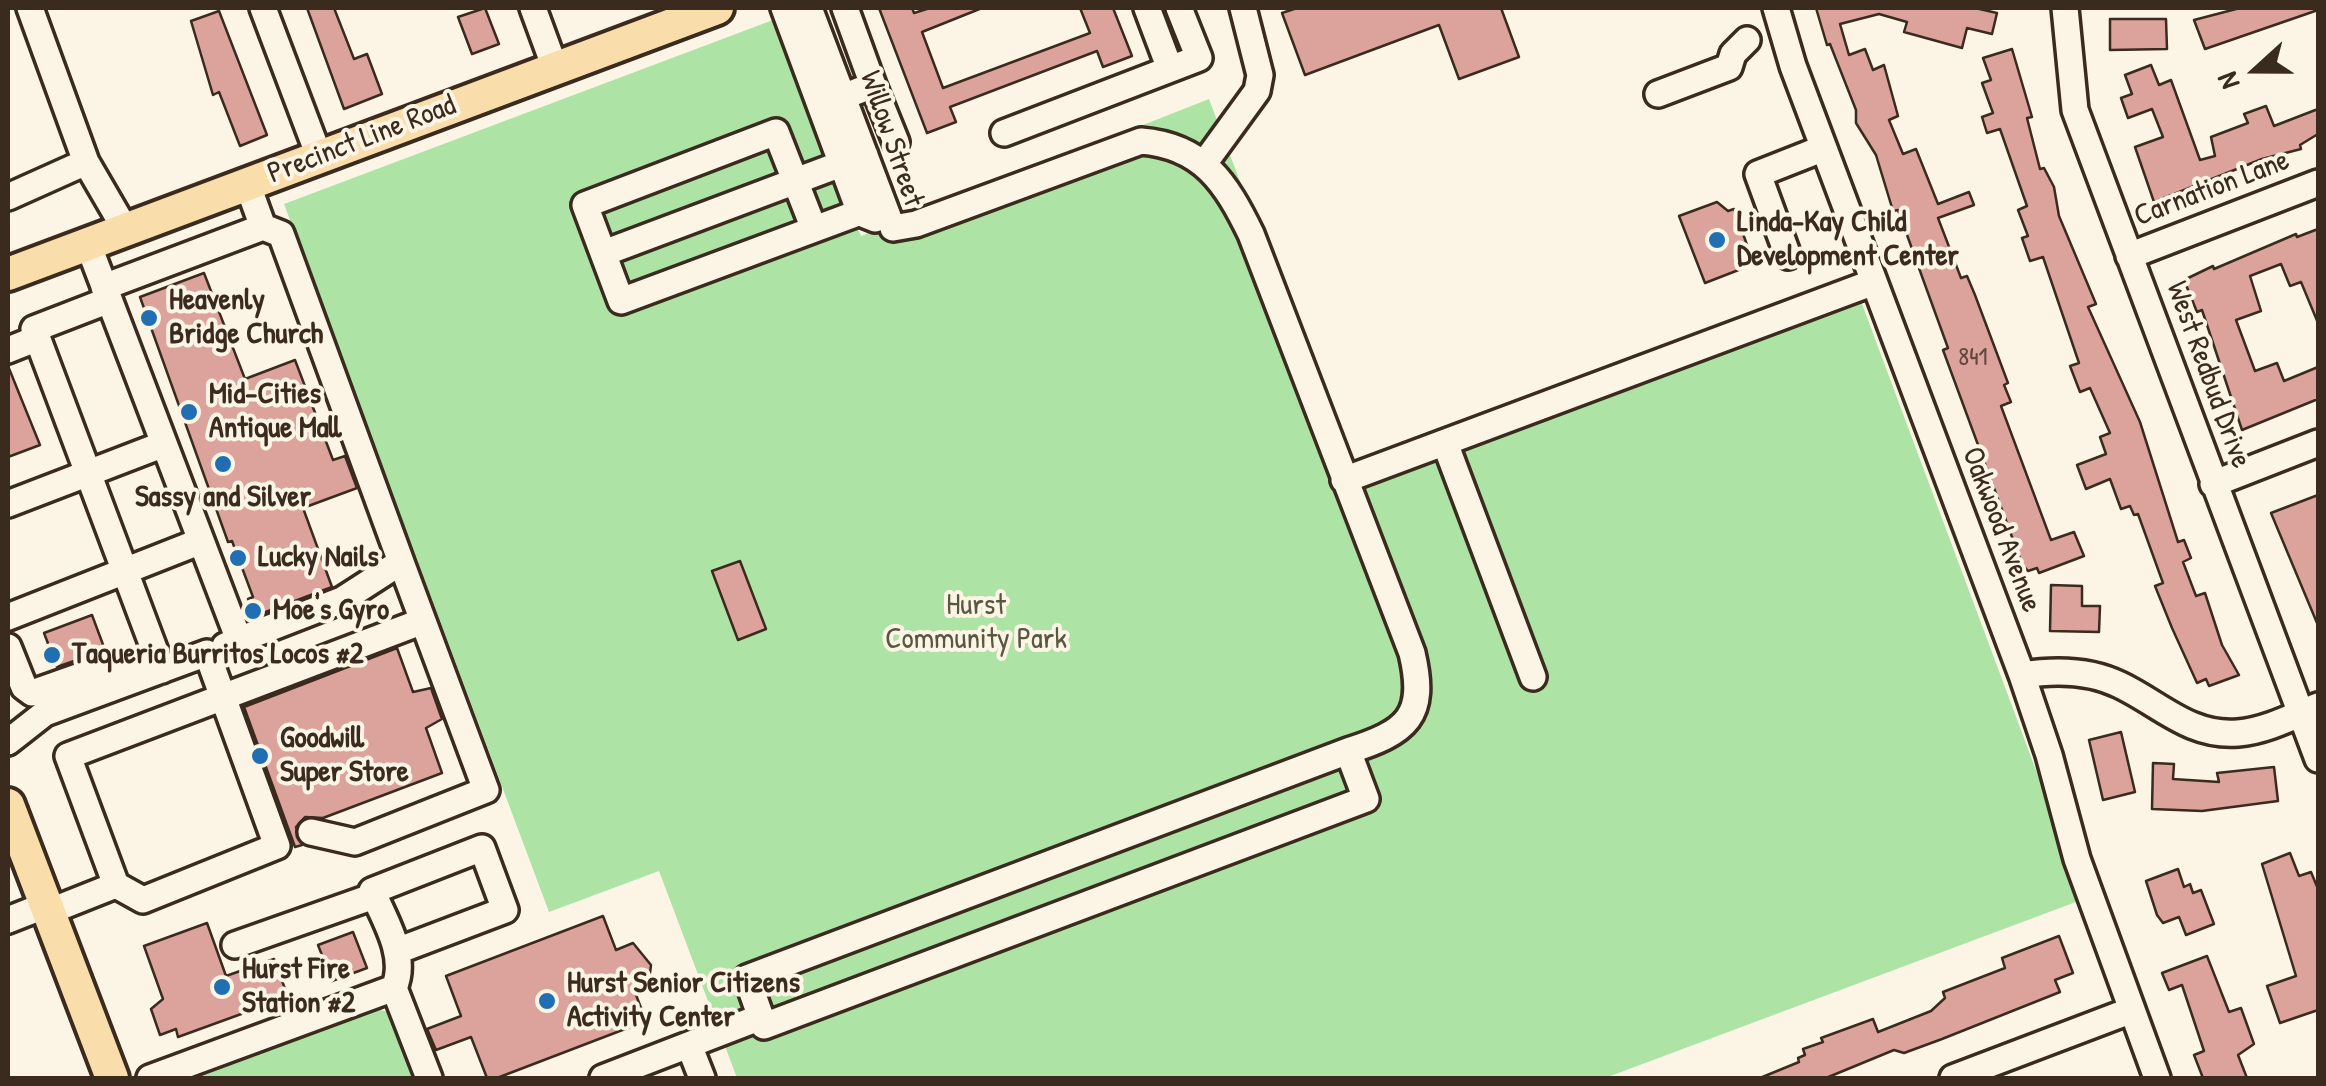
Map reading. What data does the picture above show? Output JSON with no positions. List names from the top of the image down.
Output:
{
  "streets": {
    "main road": ["Precinct Line Road"],
    "street": [
      "Willow Street",
      "Carnation Lane",
      "West Redbud Drive",
      "Oakwood Avenue"
    ]
  },
  "crossings": [
    ["Carnation Lane", "West Redbud Drive"]
  ],
  "parks": ["Hurst Community Park"],
  "places": [
    "Linda-Kay Child Development Center",
    "Heavenly Bridge Church",
    "Mid-Cities Antique Mall",
    "Sassy and Silver",
    "Lucky Nails",
    "Moe's Gyro",
    "Taqueria Burritos Locos #2",
    "Goodwill Super Store",
    "Hurst Fire Station #2",
    "Hurst Senior Citizens Activity Center"
  ],
  "house_numbers": ["841"],
  "north": "left"
}
